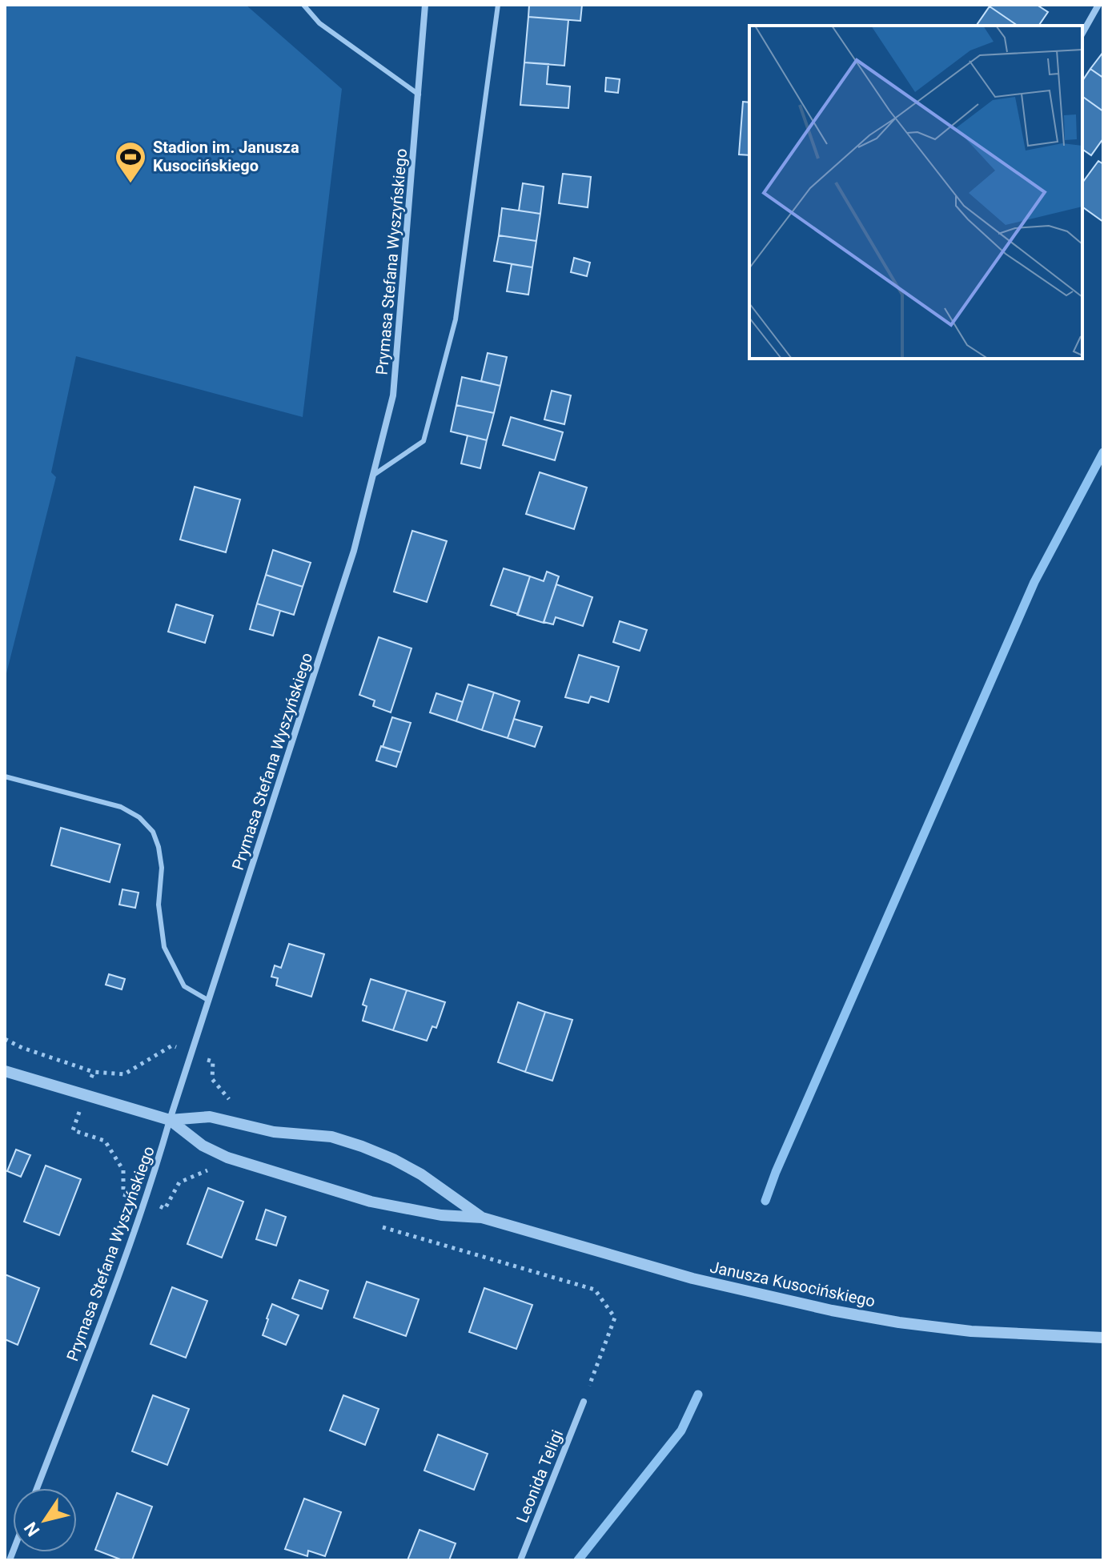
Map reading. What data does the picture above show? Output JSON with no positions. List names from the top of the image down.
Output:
{
  "streets": {
    "street": ["Prymasa Stefana Wyszyńskiego", "Janusza Kusocińskiego", "Leonida Teligi"]
  },
  "crossings": [
    ["Prymasa Stefana Wyszyńskiego", "Janusza Kusocińskiego"]
  ],
  "places": {
    "sports": ["Stadion im. Janusza Kusocińskiego"]
  },
  "north": "bottom left"
}
